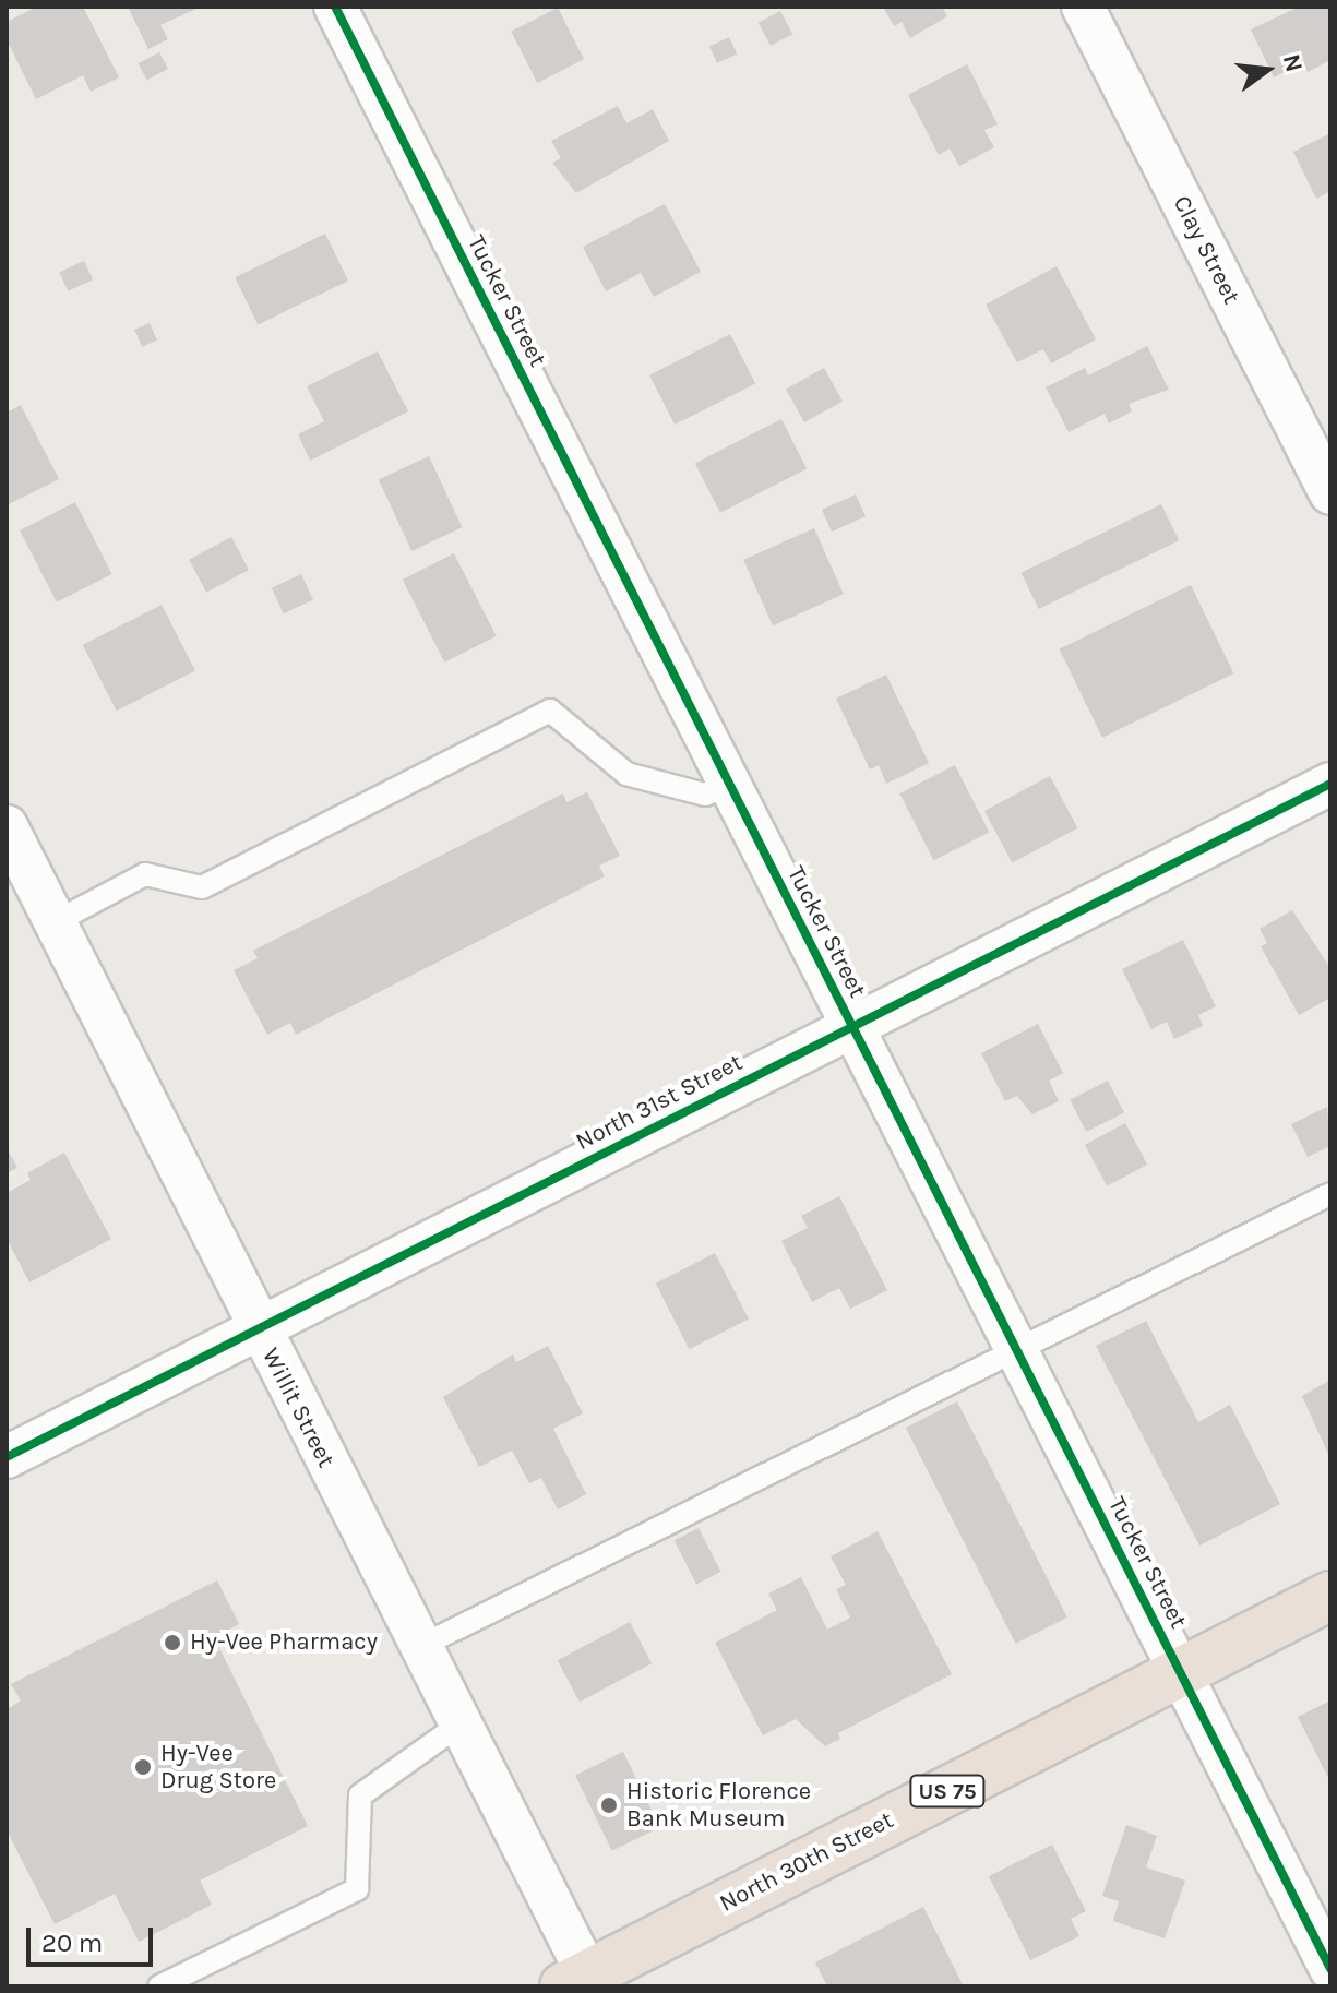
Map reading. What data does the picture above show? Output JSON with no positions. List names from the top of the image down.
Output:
{
  "streets": {
    "highway": ["US 75", "North 30th Street"],
    "street": [
      "Clay Street",
      "Tucker Street",
      "North 31st Street",
      "Willit Street"
    ]
  },
  "crossings": [
    ["Tucker Street", "North 31st Street"],
    ["Tucker Street", "North 30th Street"],
    ["North 31st Street", "Willit Street"],
    ["Willit Street", "North 30th Street"]
  ],
  "places": ["Hy-Vee Pharmacy", "Hy-Vee Drug Store", "Historic Florence Bank Museum"],
  "scale_bar": "20 m",
  "north": "right"
}
